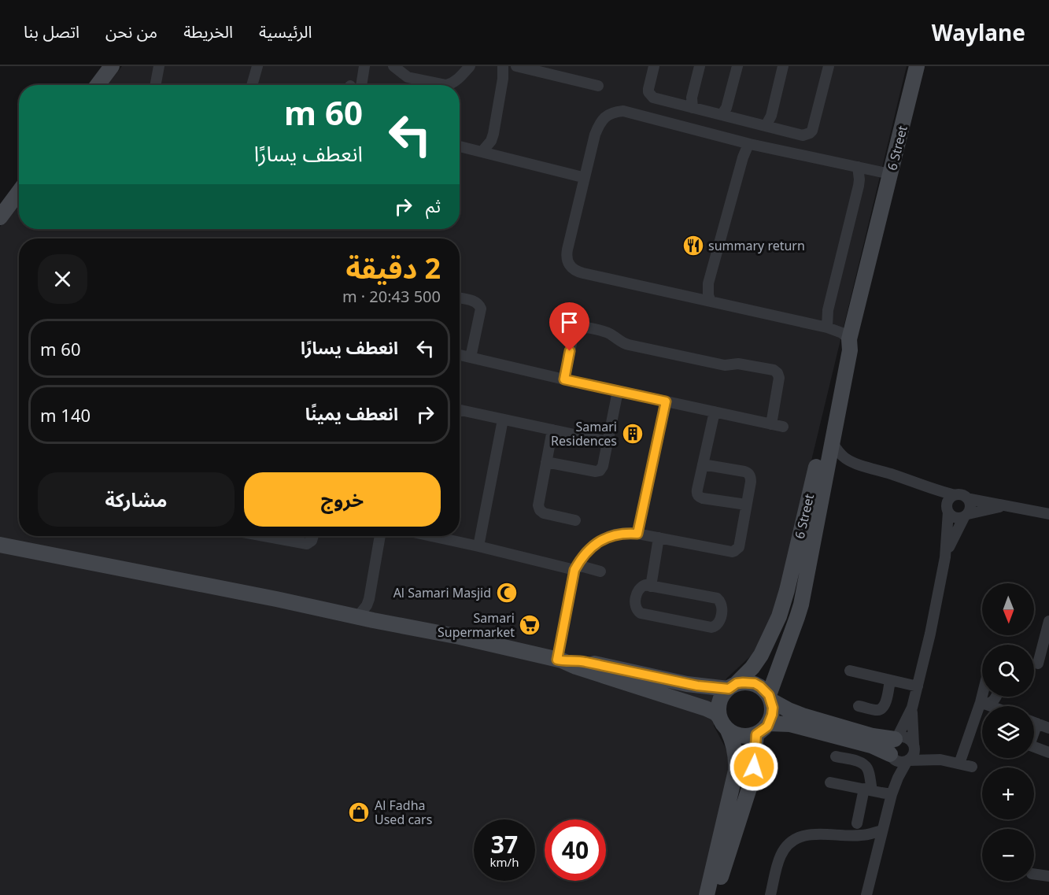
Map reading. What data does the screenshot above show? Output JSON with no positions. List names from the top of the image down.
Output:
{
  "streets": {
    "street": ["6 Street"]
  },
  "places": {
    "restaurant": ["summary return"],
    "building": ["Samari Residences"],
    "mosque": ["Al Samari Masjid"],
    "supermarket": ["Samari Supermarket"],
    "shop": ["Al Fadha Used cars"]
  },
  "north": "bottom",
  "page": {
    "header": "Waylane",
    "nav": [
      "الرئيسية",
      "الخريطة",
      "من نحن",
      "اتصل بنا"
    ],
    "turn": ["60 m", "انعطف يسارًا"],
    "then": "ثم",
    "heading": ["2 دقيقة", "500 m · 20:43"],
    "list": [
      {
        "name": "انعطف يسارًا",
        "value": "60 m"
      },
      {
        "name": "انعطف يمينًا",
        "value": "140 m"
      }
    ],
    "buttons": ["خروج", "مشاركة"],
    "map_buttons": ["+", "−"],
    "speed": "37 km/h",
    "limit": "40"
  }
}
